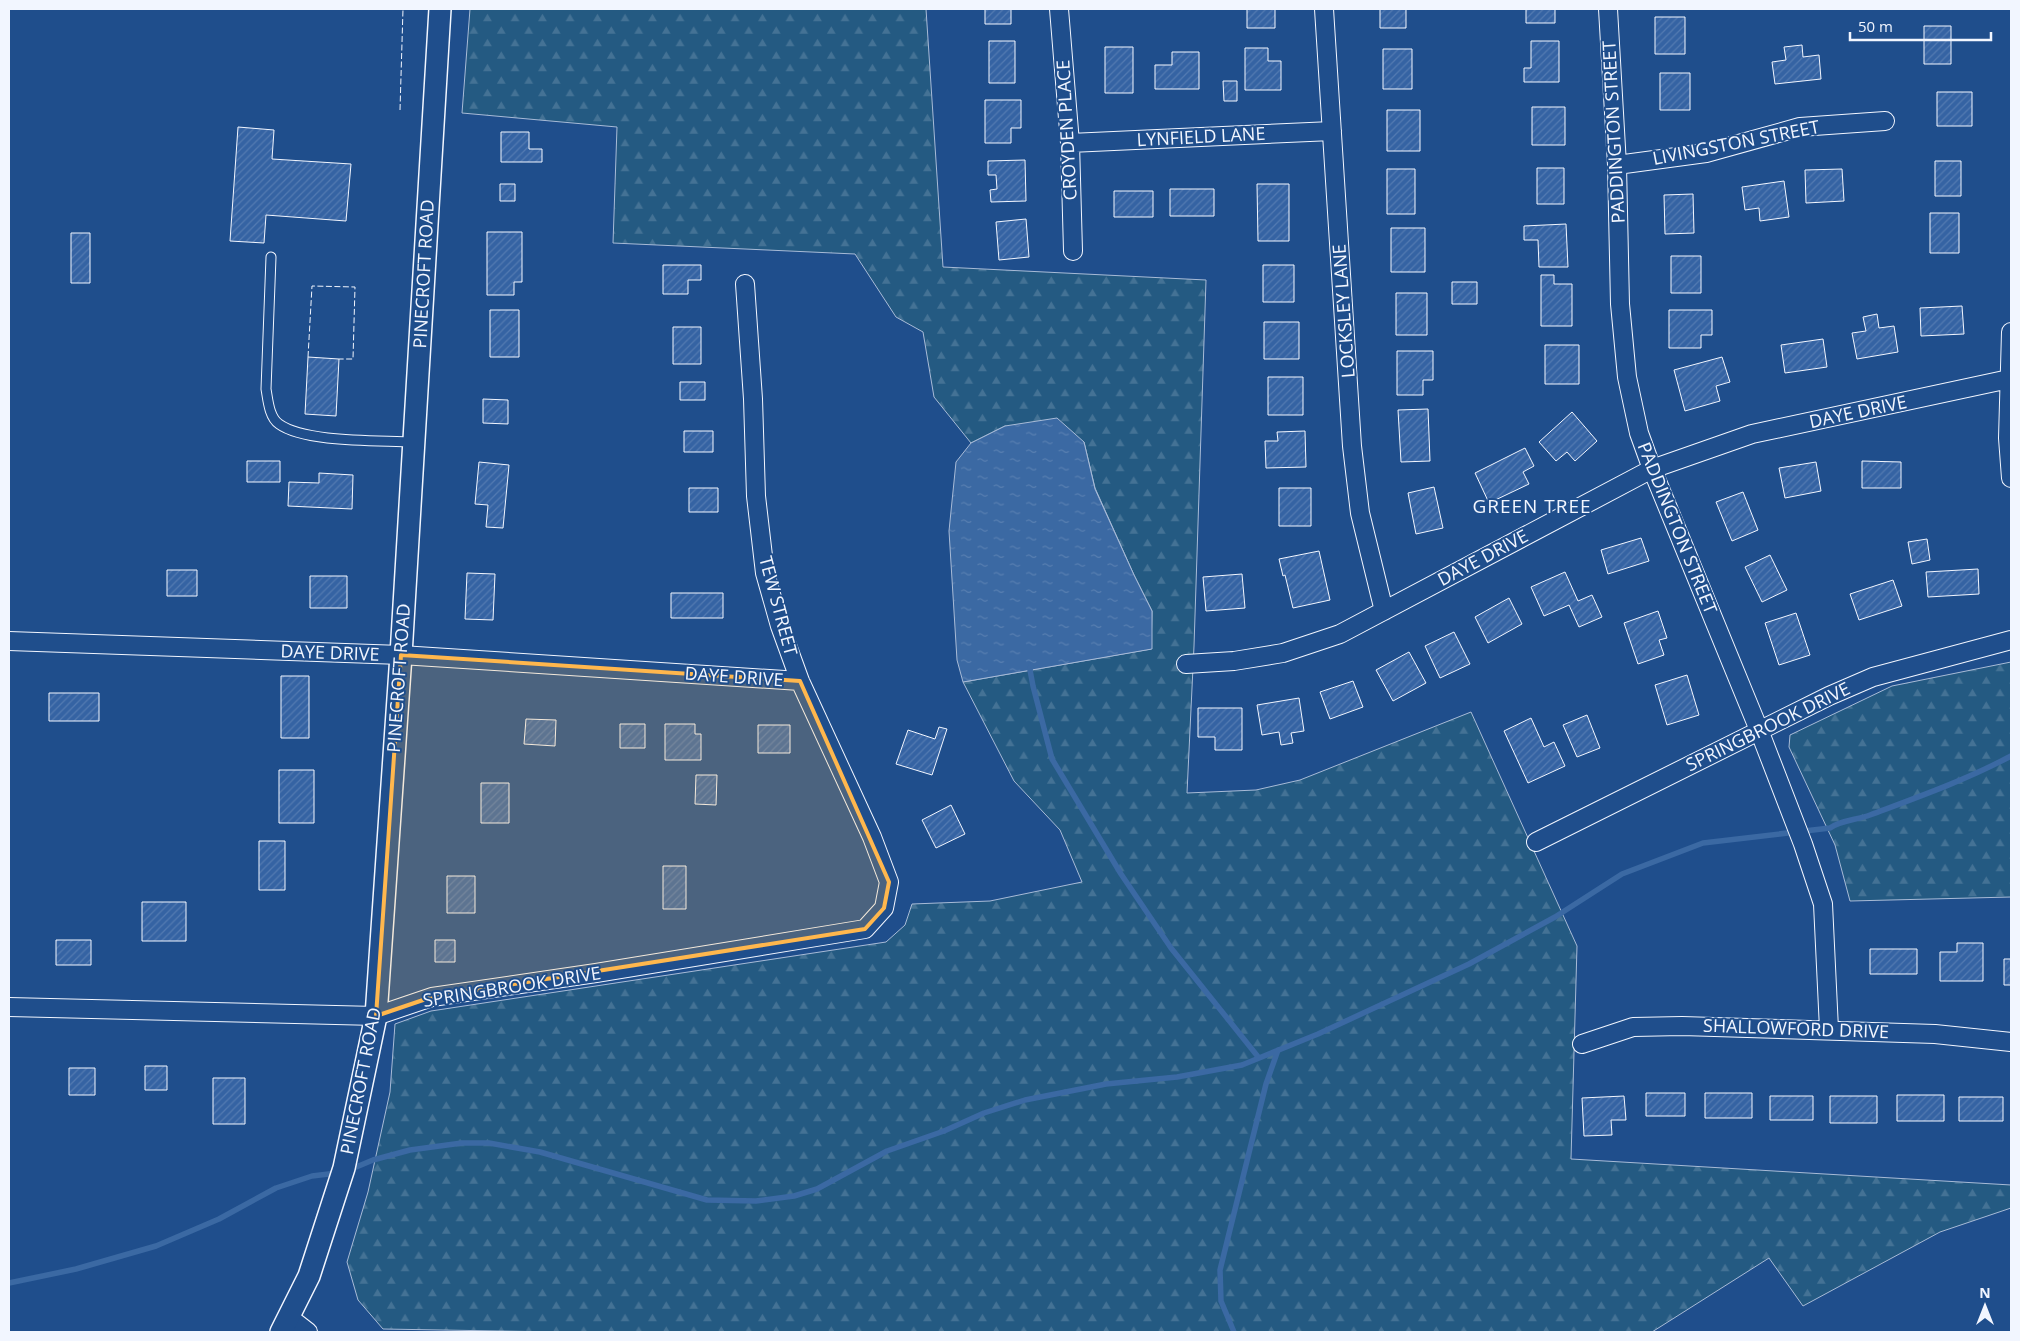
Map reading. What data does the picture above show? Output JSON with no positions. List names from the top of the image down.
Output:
{
  "streets": {
    "street": [
      "CROYDEN PLACE",
      "PADDINGTON STREET",
      "LYNFIELD LANE",
      "LIVINGSTON STREET",
      "PINECROFT ROAD",
      "LOCKSLEY LANE",
      "DAYE DRIVE",
      "TEW STREET",
      "SPRINGBROOK DRIVE",
      "SHALLOWFORD DRIVE"
    ]
  },
  "crossings": [
    ["CROYDEN PLACE", "LYNFIELD LANE"],
    ["PADDINGTON STREET", "LIVINGSTON STREET"],
    ["PADDINGTON STREET", "DAYE DRIVE"],
    ["PADDINGTON STREET", "SPRINGBROOK DRIVE"],
    ["PADDINGTON STREET", "SHALLOWFORD DRIVE"],
    ["LYNFIELD LANE", "LOCKSLEY LANE"],
    ["PINECROFT ROAD", "DAYE DRIVE"],
    ["PINECROFT ROAD", "SPRINGBROOK DRIVE"],
    ["LOCKSLEY LANE", "DAYE DRIVE"],
    ["DAYE DRIVE", "TEW STREET"],
    ["TEW STREET", "SPRINGBROOK DRIVE"]
  ],
  "districts": ["GREEN TREE"],
  "scale_bar": "50 m",
  "north": "top"
}
